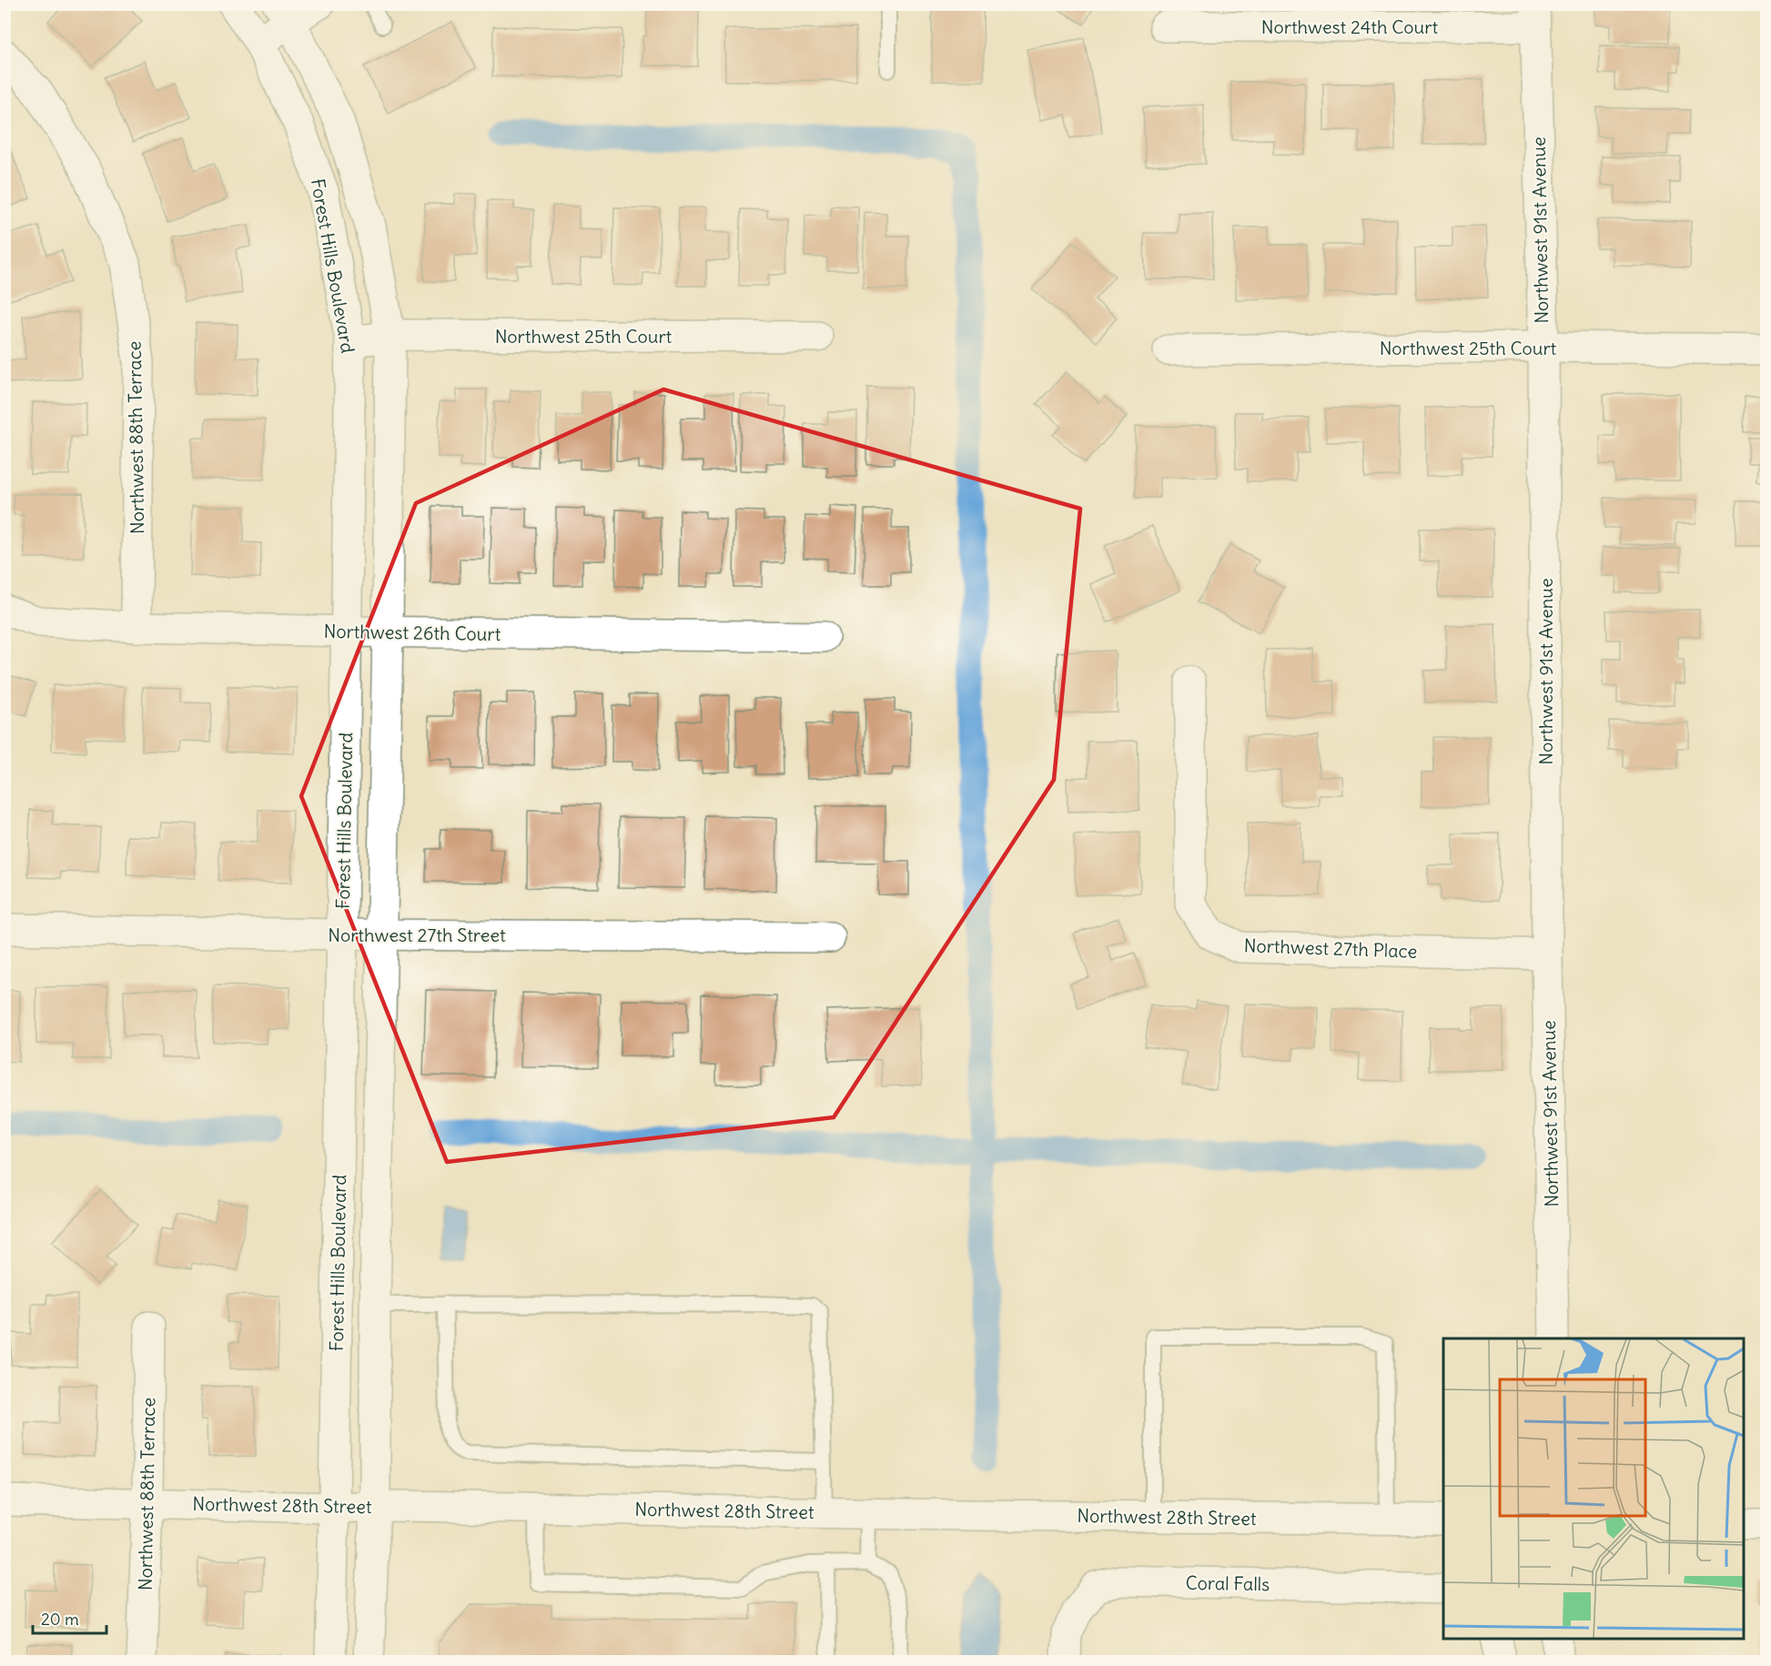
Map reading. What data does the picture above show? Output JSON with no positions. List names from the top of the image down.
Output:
{
  "streets": {
    "street": [
      "Northwest 24th Court",
      "Northwest 91st Avenue",
      "Forest Hills Boulevard",
      "Northwest 25th Court",
      "Northwest 88th Terrace",
      "Northwest 26th Court",
      "Northwest 27th Street",
      "Northwest 27th Place",
      "Northwest 28th Street",
      "Coral Falls"
    ]
  },
  "crossings": [
    ["Northwest 24th Court", "Northwest 91st Avenue"],
    ["Northwest 91st Avenue", "Northwest 25th Court"],
    ["Northwest 91st Avenue", "Northwest 27th Place"],
    ["Forest Hills Boulevard", "Northwest 25th Court"],
    ["Forest Hills Boulevard", "Northwest 26th Court"],
    ["Forest Hills Boulevard", "Northwest 27th Street"],
    ["Forest Hills Boulevard", "Northwest 28th Street"],
    ["Northwest 88th Terrace", "Northwest 26th Court"],
    ["Northwest 88th Terrace", "Northwest 28th Street"]
  ],
  "scale_bar": "20 m"
}
